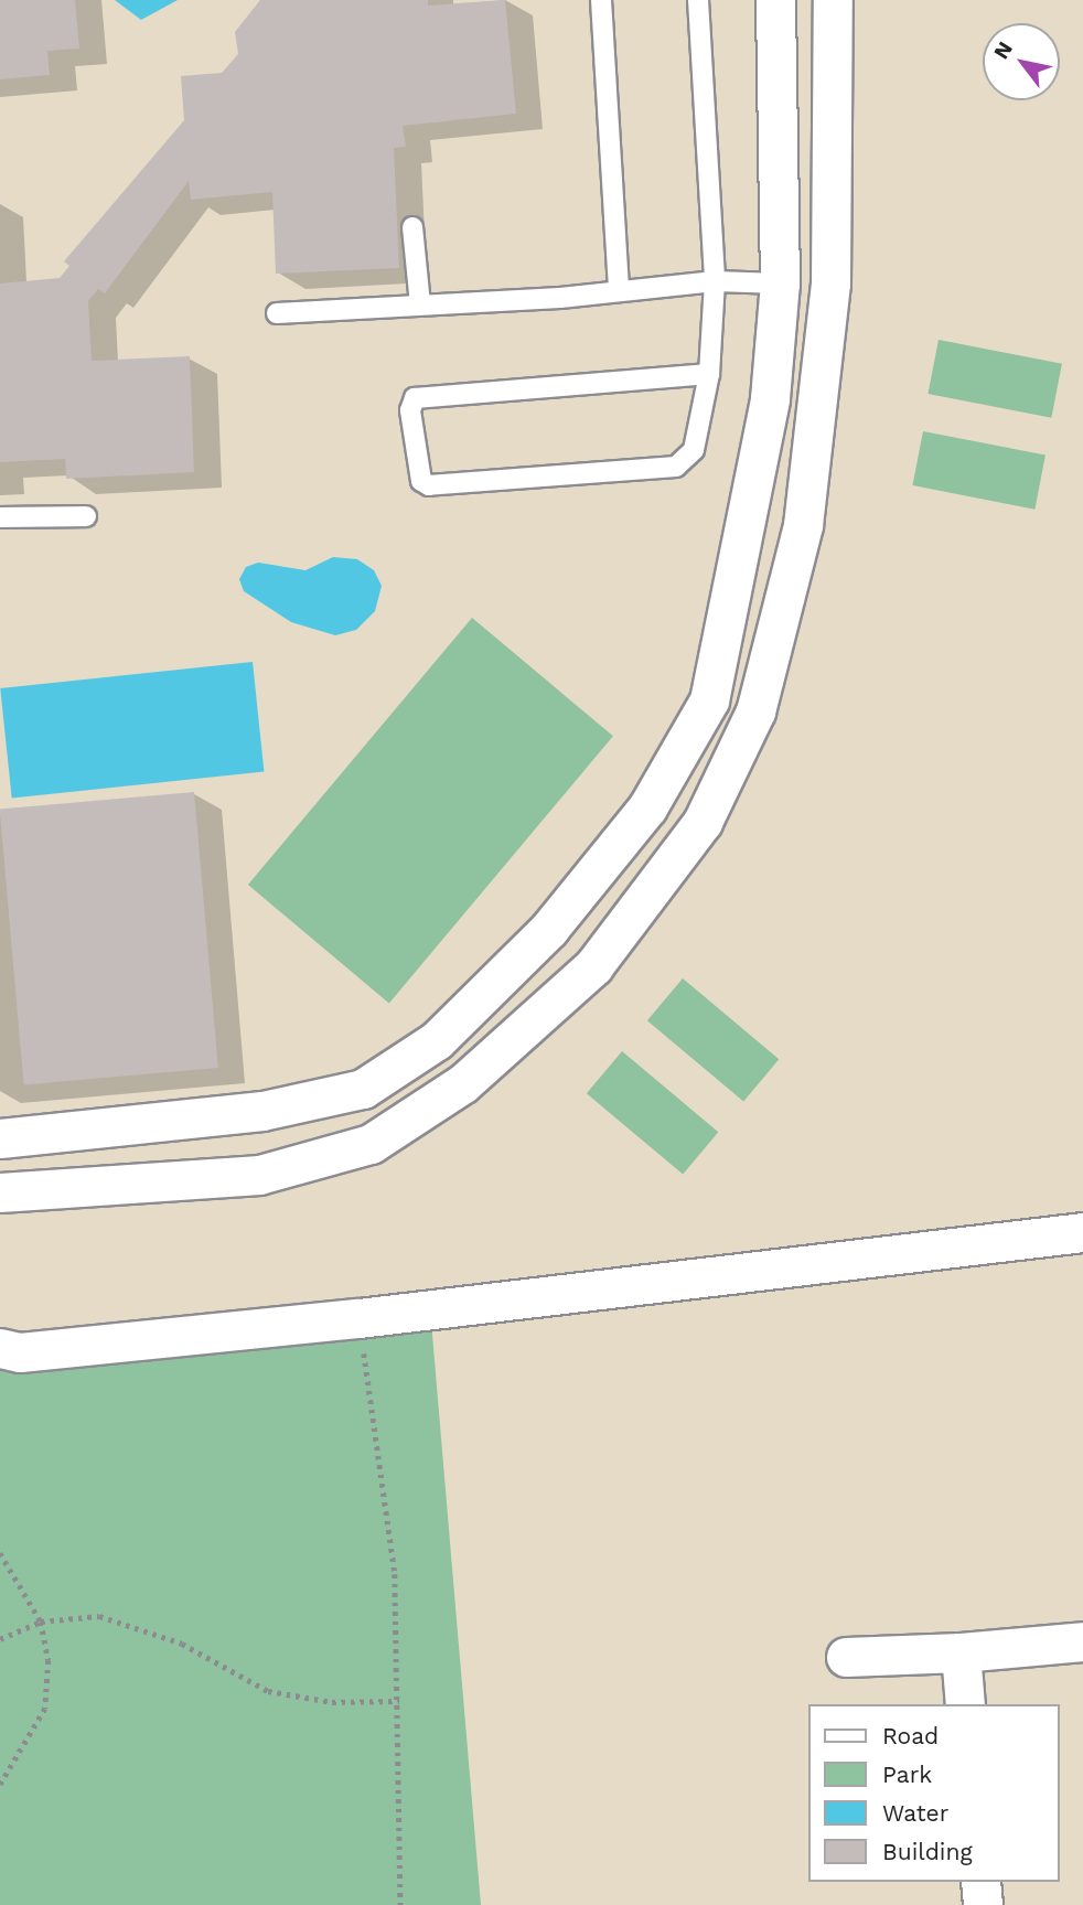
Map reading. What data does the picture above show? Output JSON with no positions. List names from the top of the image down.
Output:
{
  "legend": [
    "Road",
    "Park",
    "Water",
    "Building"
  ],
  "north": "top left"
}
